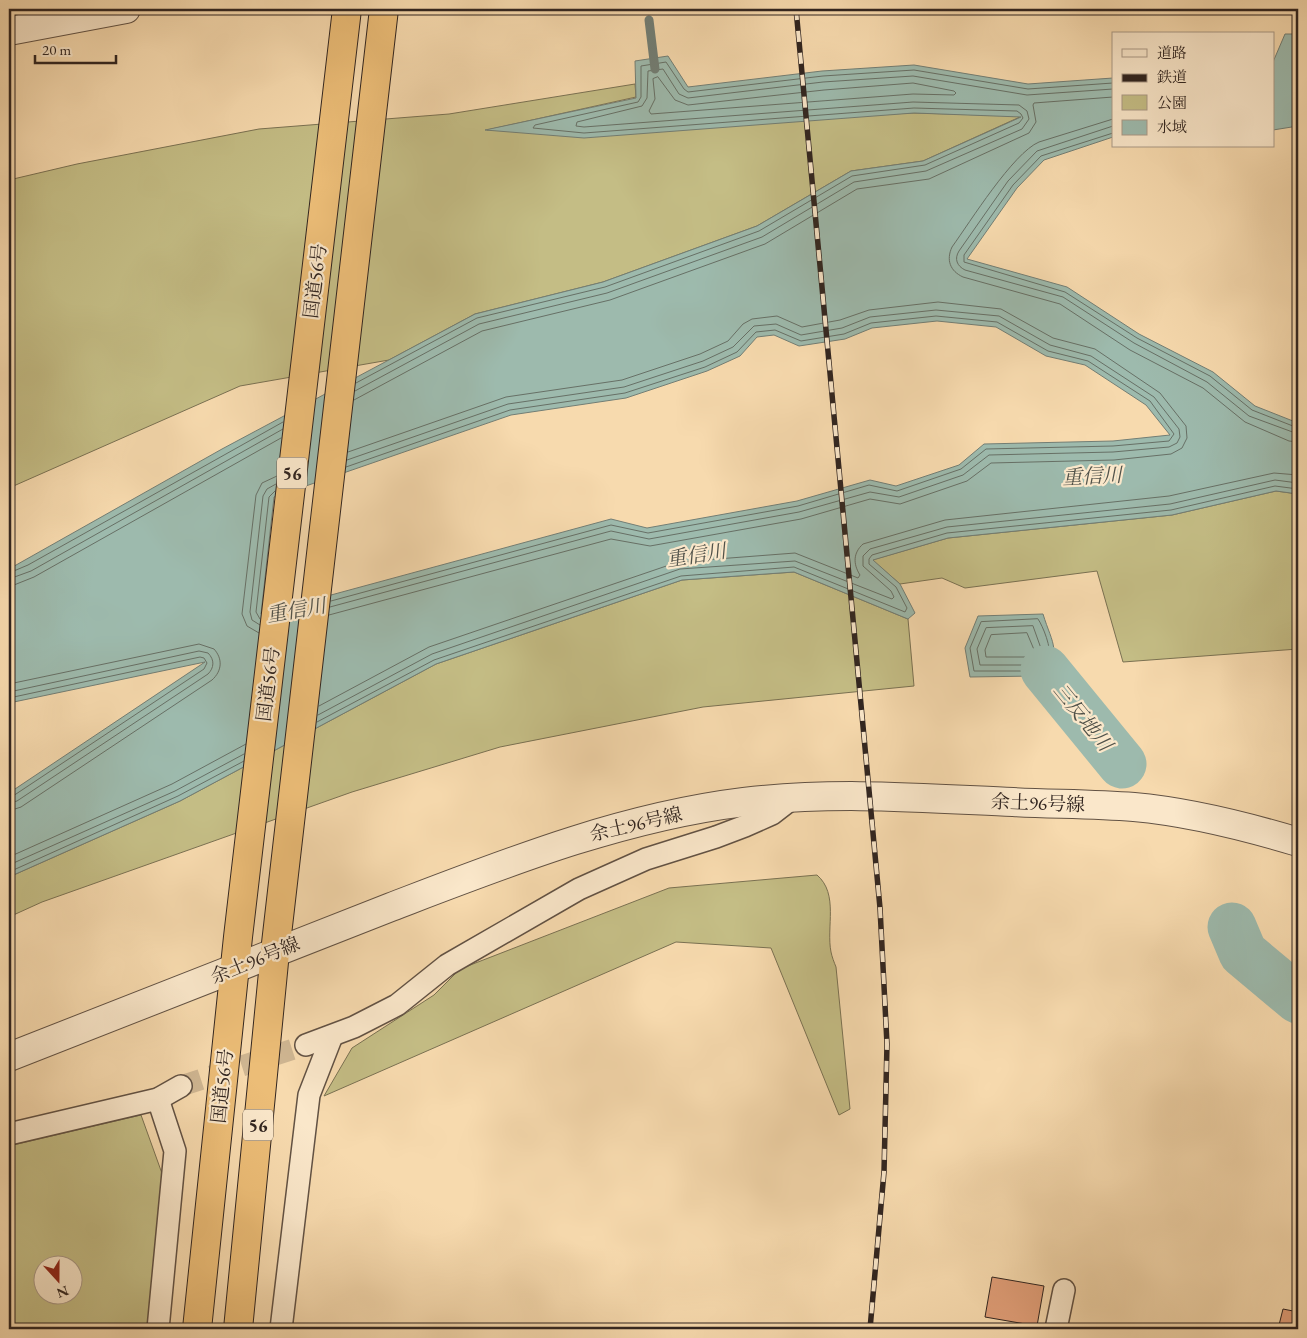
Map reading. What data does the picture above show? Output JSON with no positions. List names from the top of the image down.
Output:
{
  "streets": {
    "highway": ["国道56号", "56"],
    "street": ["余土96号線"]
  },
  "crossings": [
    ["国道56号", "余土96号線"]
  ],
  "water": ["重信川", "三反地川"],
  "legend": [
    "道路",
    "鉄道",
    "公園",
    "水域"
  ],
  "scale_bar": "20 m",
  "north": "bottom"
}
